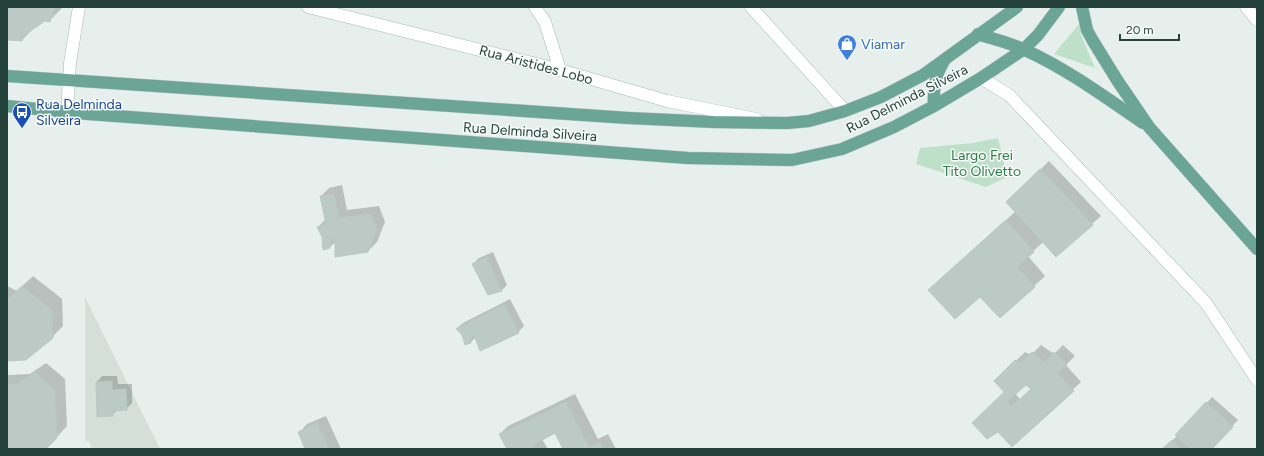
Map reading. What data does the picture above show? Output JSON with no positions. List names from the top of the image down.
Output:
{
  "streets": {
    "main road": ["Rua Delminda Silveira"],
    "street": ["Rua Aristides Lobo"]
  },
  "crossings": [
    ["Rua Aristides Lobo", "Rua Delminda Silveira"]
  ],
  "parks": ["Largo Frei Tito Olivetto"],
  "places": {
    "shop": ["Viamar"],
    "bus stop": ["Rua Delminda Silveira"]
  },
  "scale_bar": "20 m"
}
